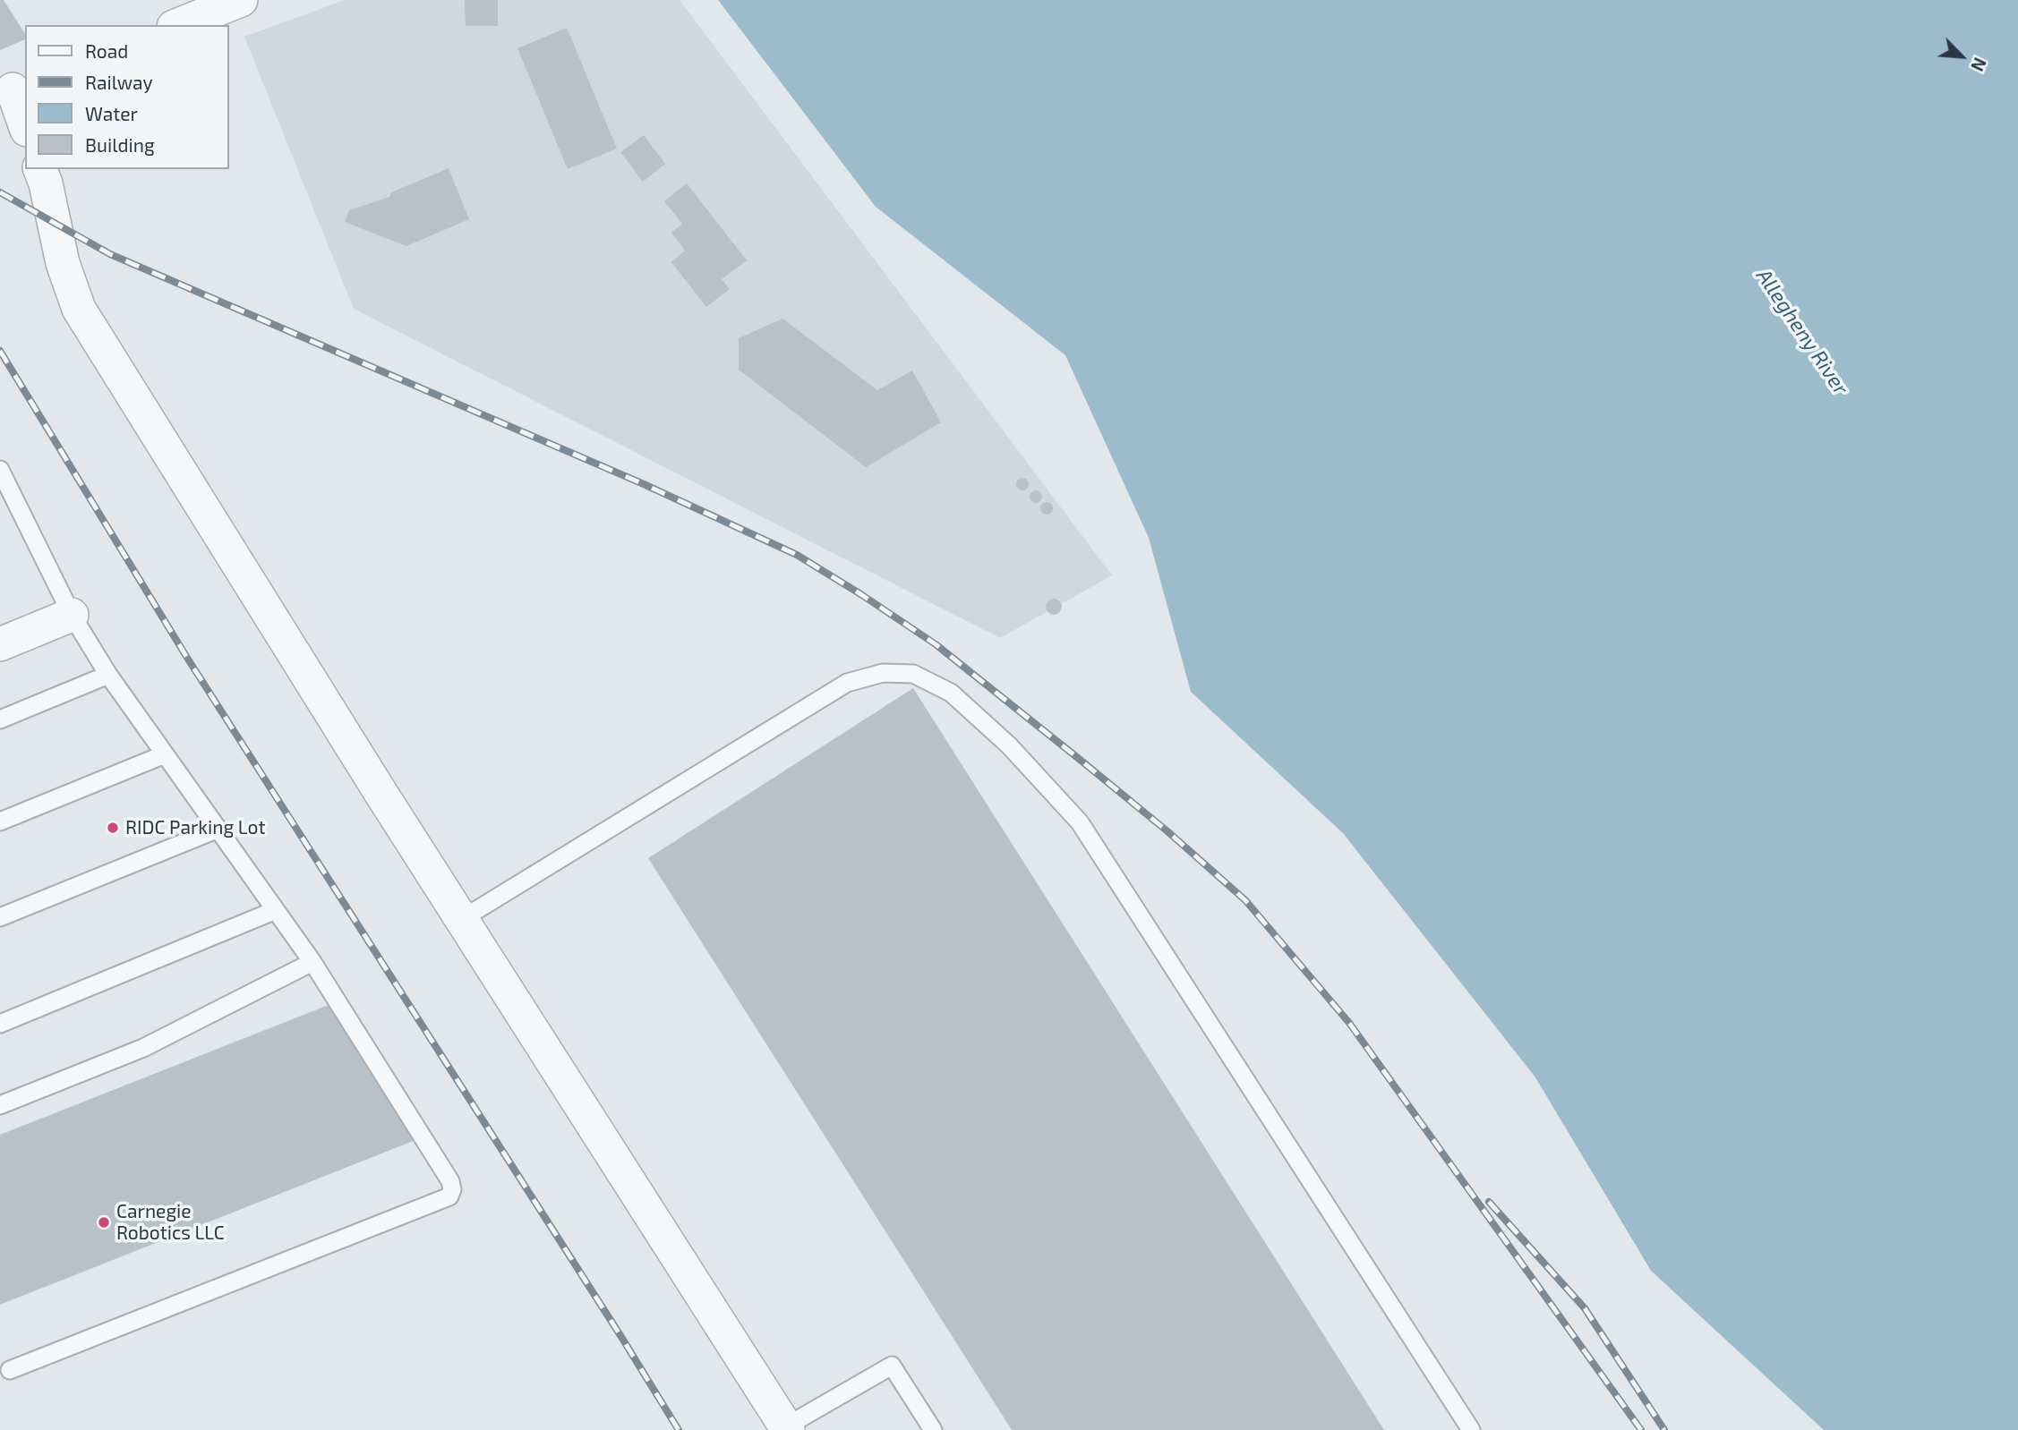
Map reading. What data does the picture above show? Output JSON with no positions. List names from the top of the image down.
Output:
{
  "water": ["Allegheny River"],
  "places": ["RIDC Parking Lot", "Carnegie Robotics LLC"],
  "legend": [
    "Road",
    "Railway",
    "Water",
    "Building"
  ],
  "north": "bottom right"
}
